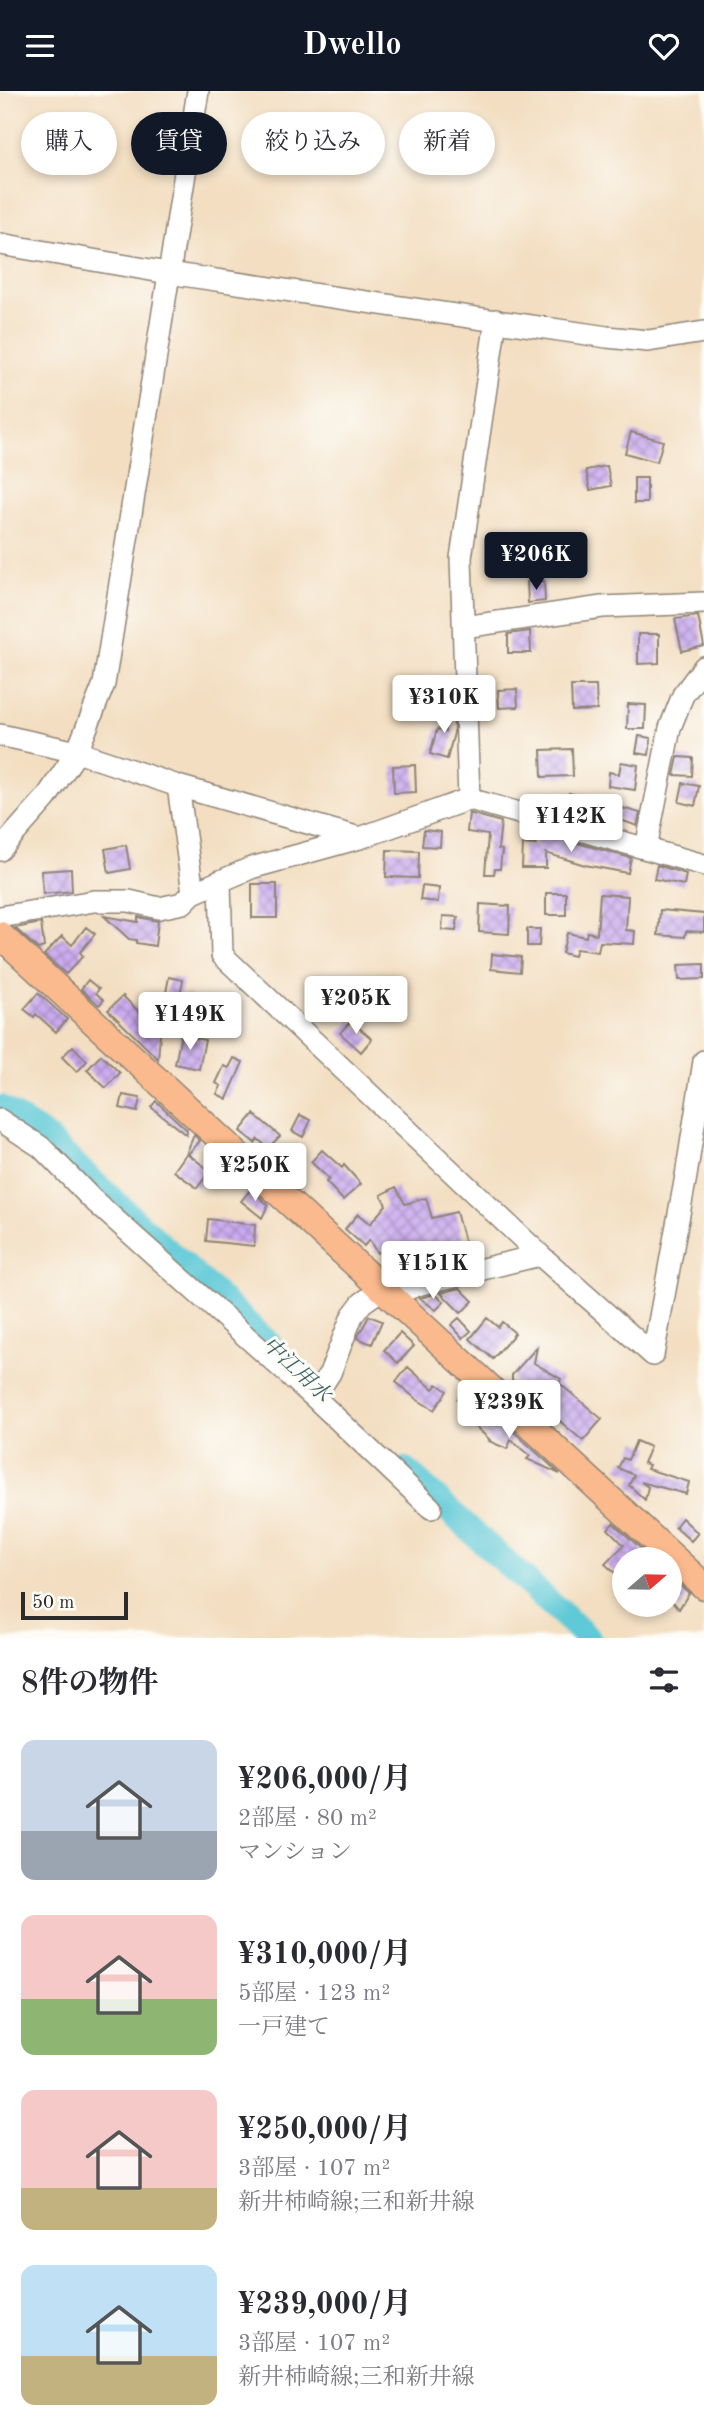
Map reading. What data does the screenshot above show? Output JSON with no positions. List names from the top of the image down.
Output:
{
  "water": ["中江用水"],
  "scale_bar": "50 m",
  "north": "right",
  "page": {
    "header": "Dwello",
    "chip": [
      "購入",
      "賃貸",
      "絞り込み",
      "新着"
    ],
    "price": [
      "¥206K",
      "¥310K",
      "¥142K",
      "¥205K",
      "¥149K",
      "¥250K",
      "¥151K",
      "¥239K"
    ],
    "scale": "50 m",
    "heading": "8件の物件",
    "list": [
      {
        "name": "¥206,000/月",
        "note": "2部屋 · 80 m² · マンション"
      },
      {
        "name": "¥310,000/月",
        "note": "5部屋 · 123 m² · 一戸建て"
      },
      {
        "name": "¥250,000/月",
        "note": "3部屋 · 107 m² · 新井柿崎線;三和新井線"
      },
      {
        "name": "¥239,000/月",
        "note": "3部屋 · 107 m² · 新井柿崎線;三和新井線"
      }
    ]
  }
}
